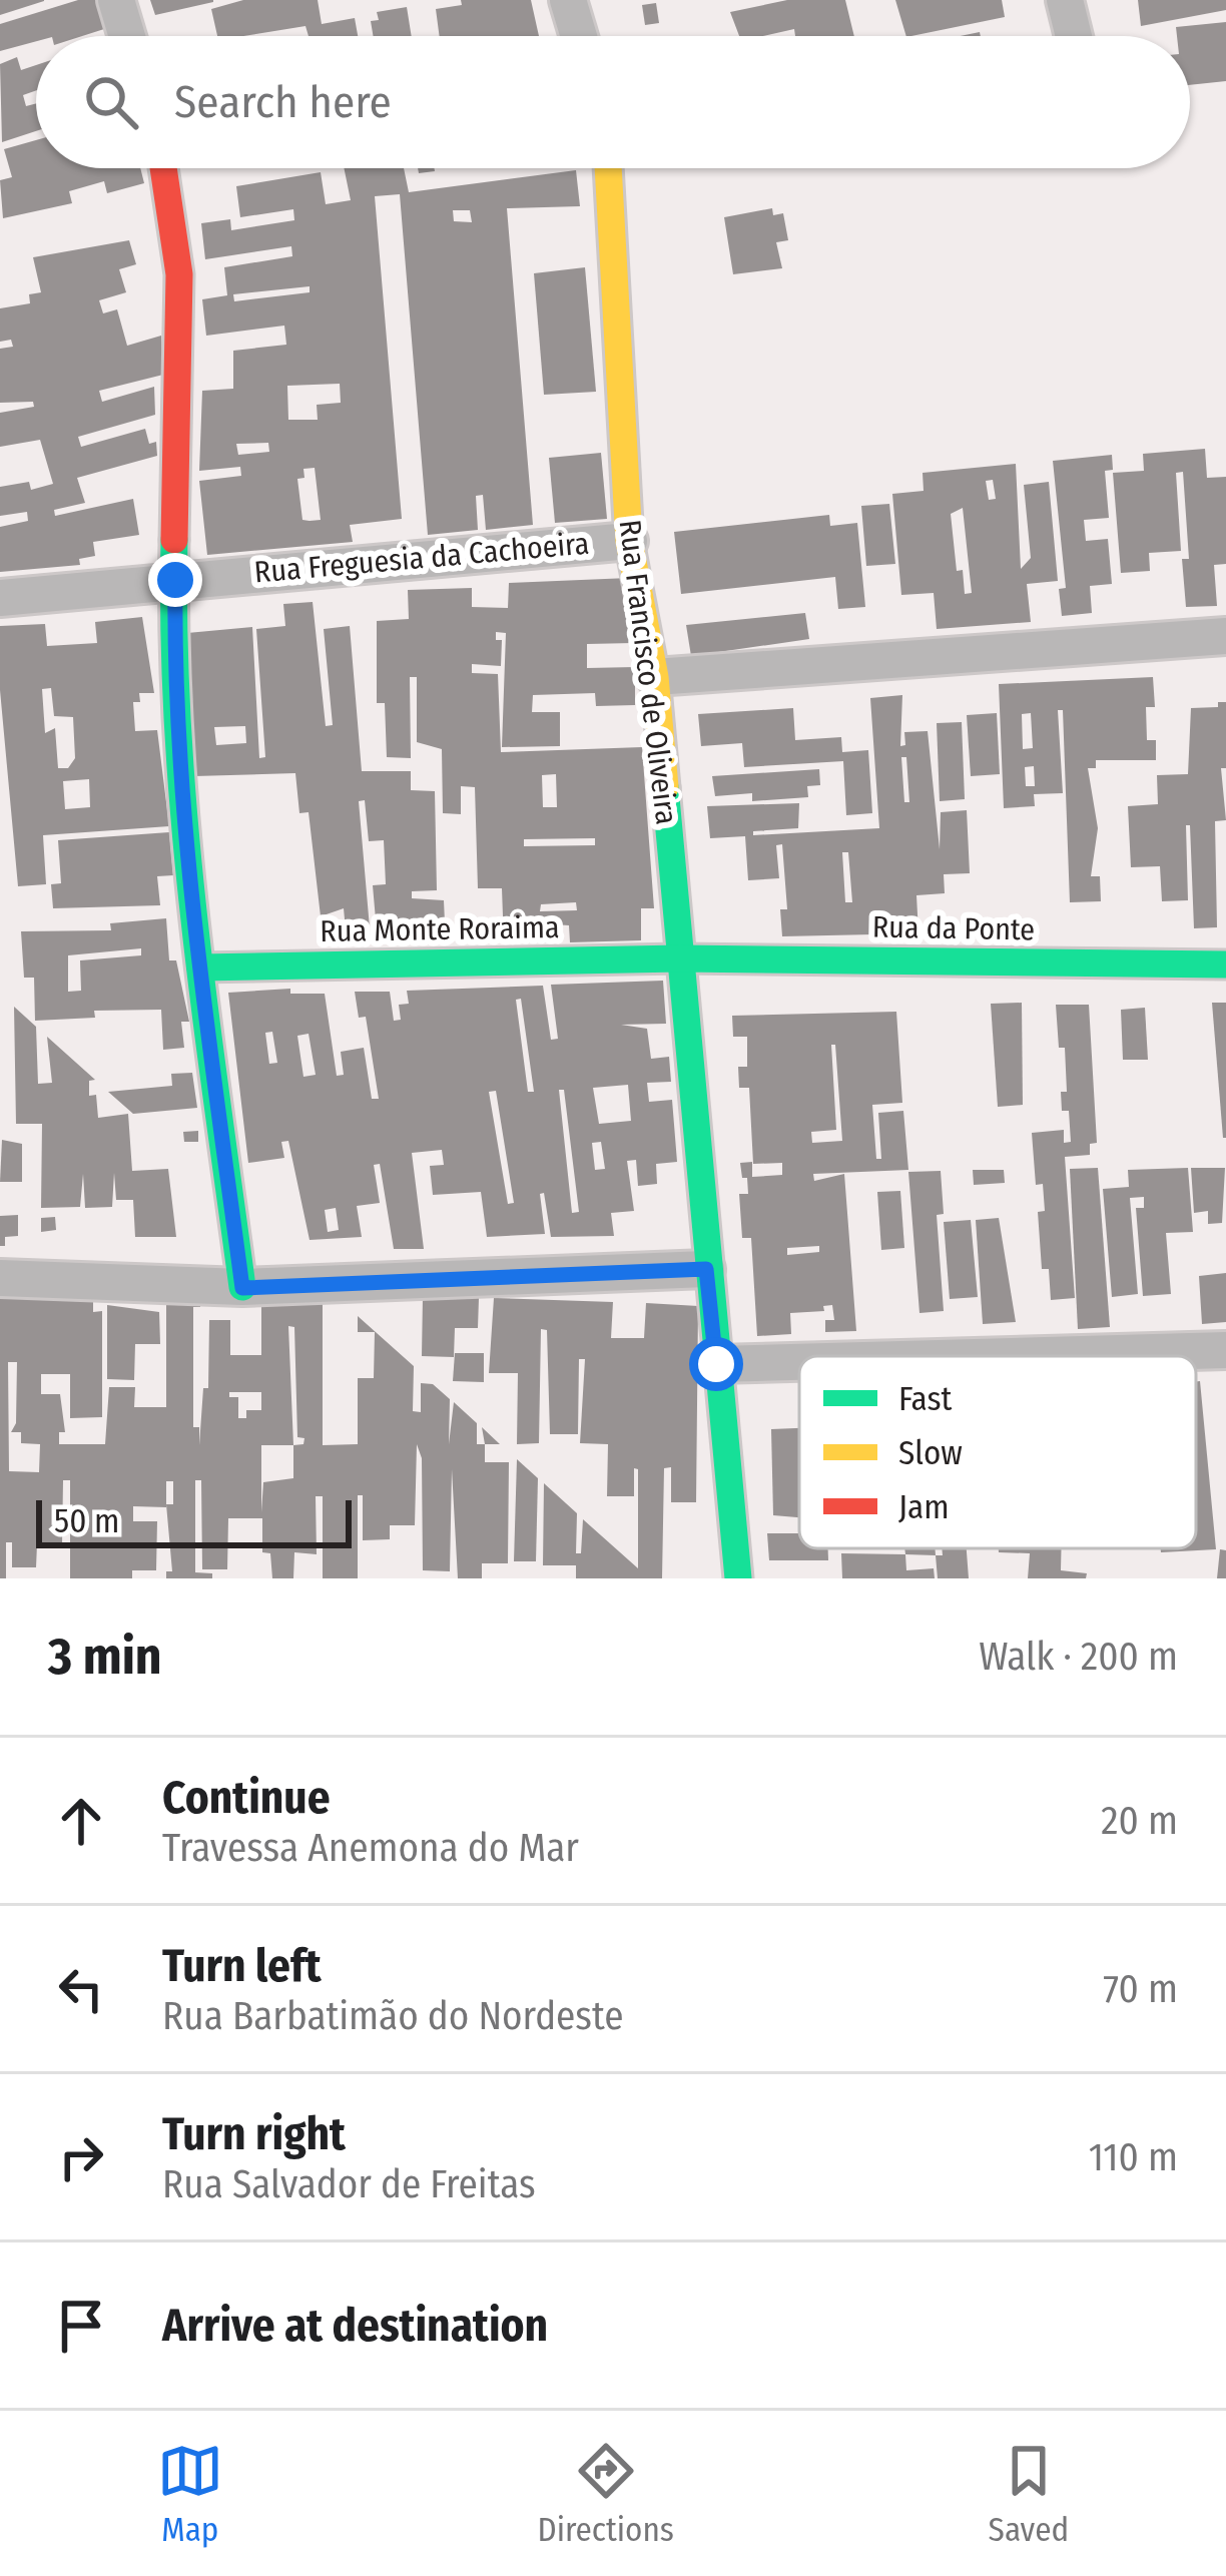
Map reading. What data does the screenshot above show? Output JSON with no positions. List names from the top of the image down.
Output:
{
  "streets": {
    "street": [
      "Rua Freguesia da Cachoeira",
      "Rua Francisco de Oliveira",
      "Rua da Ponte",
      "Rua Monte Roraima"
    ]
  },
  "crossings": [
    ["Rua Freguesia da Cachoeira", "Rua Francisco de Oliveira"],
    ["Rua Francisco de Oliveira", "Rua da Ponte"],
    ["Rua Francisco de Oliveira", "Rua Monte Roraima"],
    ["Rua da Ponte", "Rua Monte Roraima"]
  ],
  "legend": ["Fast", "Slow", "Jam"],
  "scale_bar": "50 m",
  "page": {
    "search": "Search here",
    "scale": "50 m",
    "heading": ["3 min", "Walk · 200 m"],
    "list": [
      ["Continue", "Travessa Anemona do Mar", "20 m"],
      ["Turn left", "Rua Barbatimão do Nordeste", "70 m"],
      ["Turn right", "Rua Salvador de Freitas", "110 m"],
      "Arrive at destination"
    ],
    "nav": ["Map", "Directions", "Saved"]
  }
}
